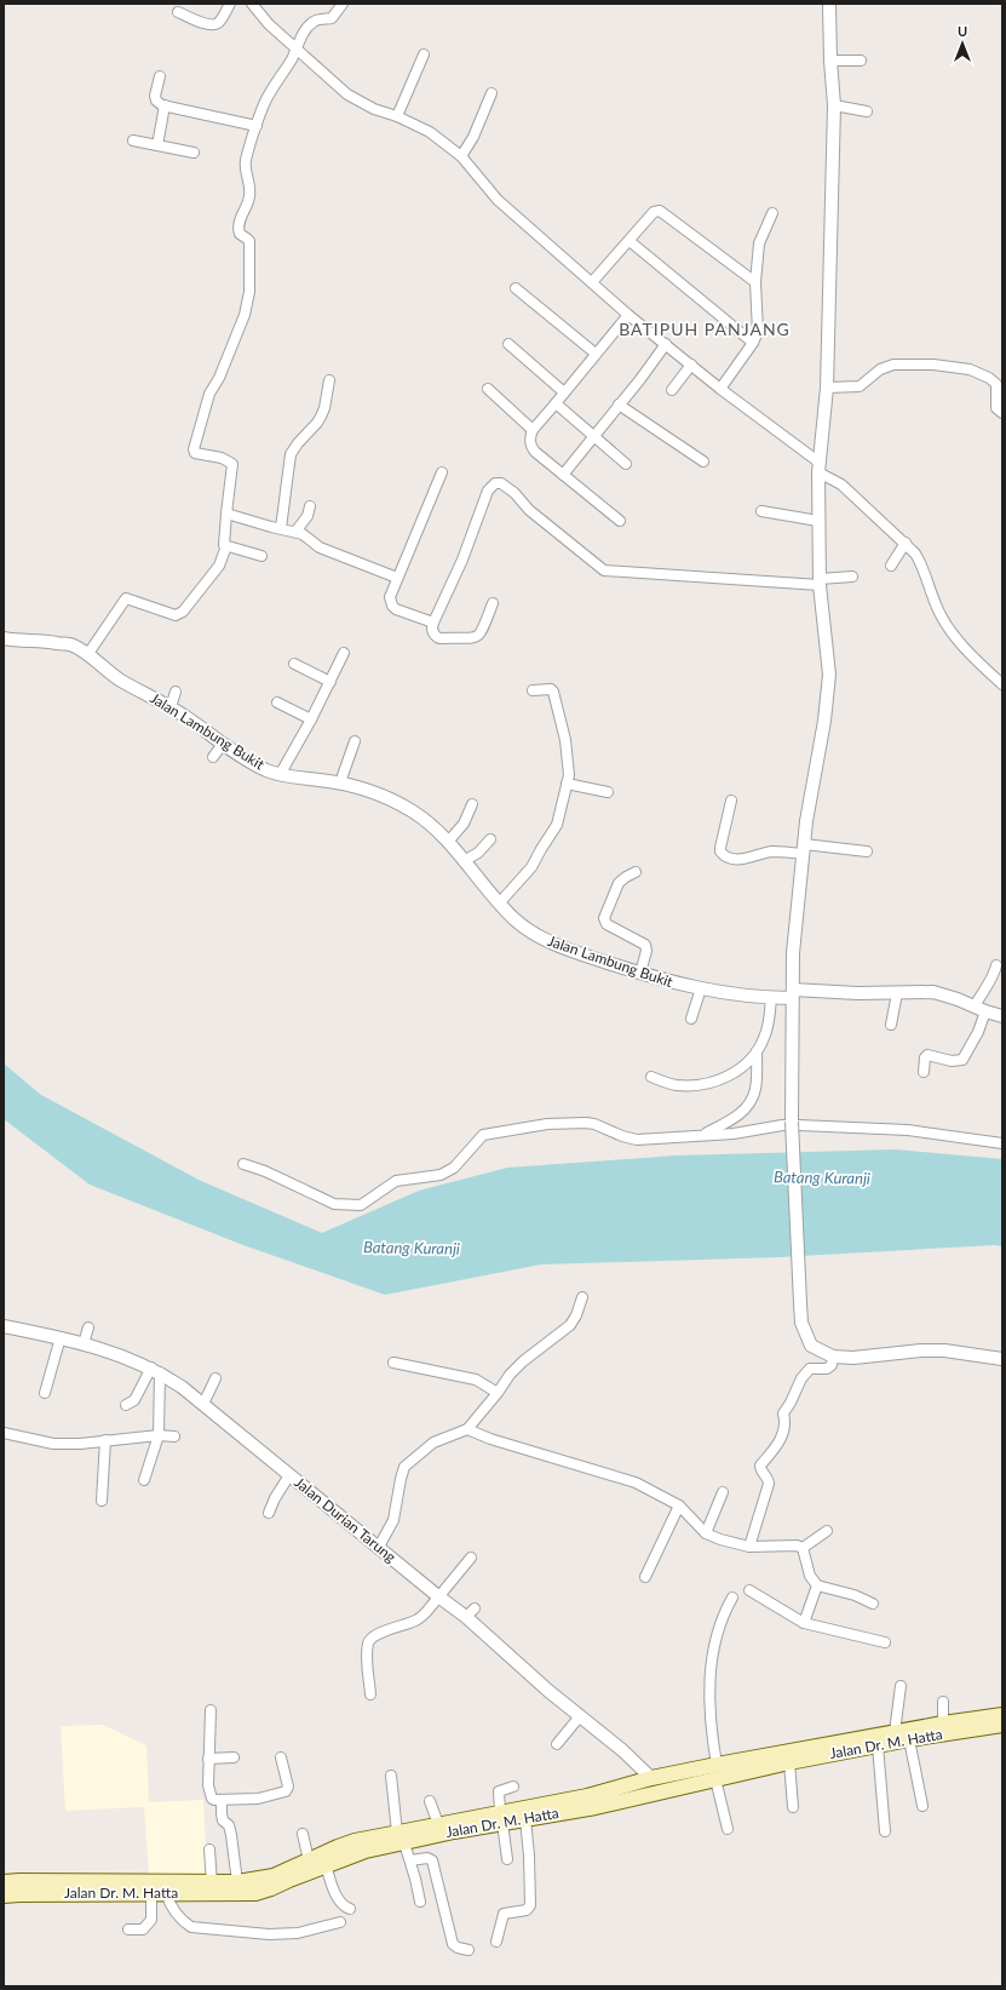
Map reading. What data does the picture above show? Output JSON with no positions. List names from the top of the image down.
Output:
{
  "streets": {
    "main road": ["Jalan Dr. M. Hatta"],
    "street": ["Jalan Lambung Bukit", "Jalan Durian Tarung"]
  },
  "crossings": [
    ["Jalan Durian Tarung", "Jalan Dr. M. Hatta"]
  ],
  "districts": ["BATIPUH PANJANG"],
  "water": ["Batang Kuranji"],
  "north": "top"
}
